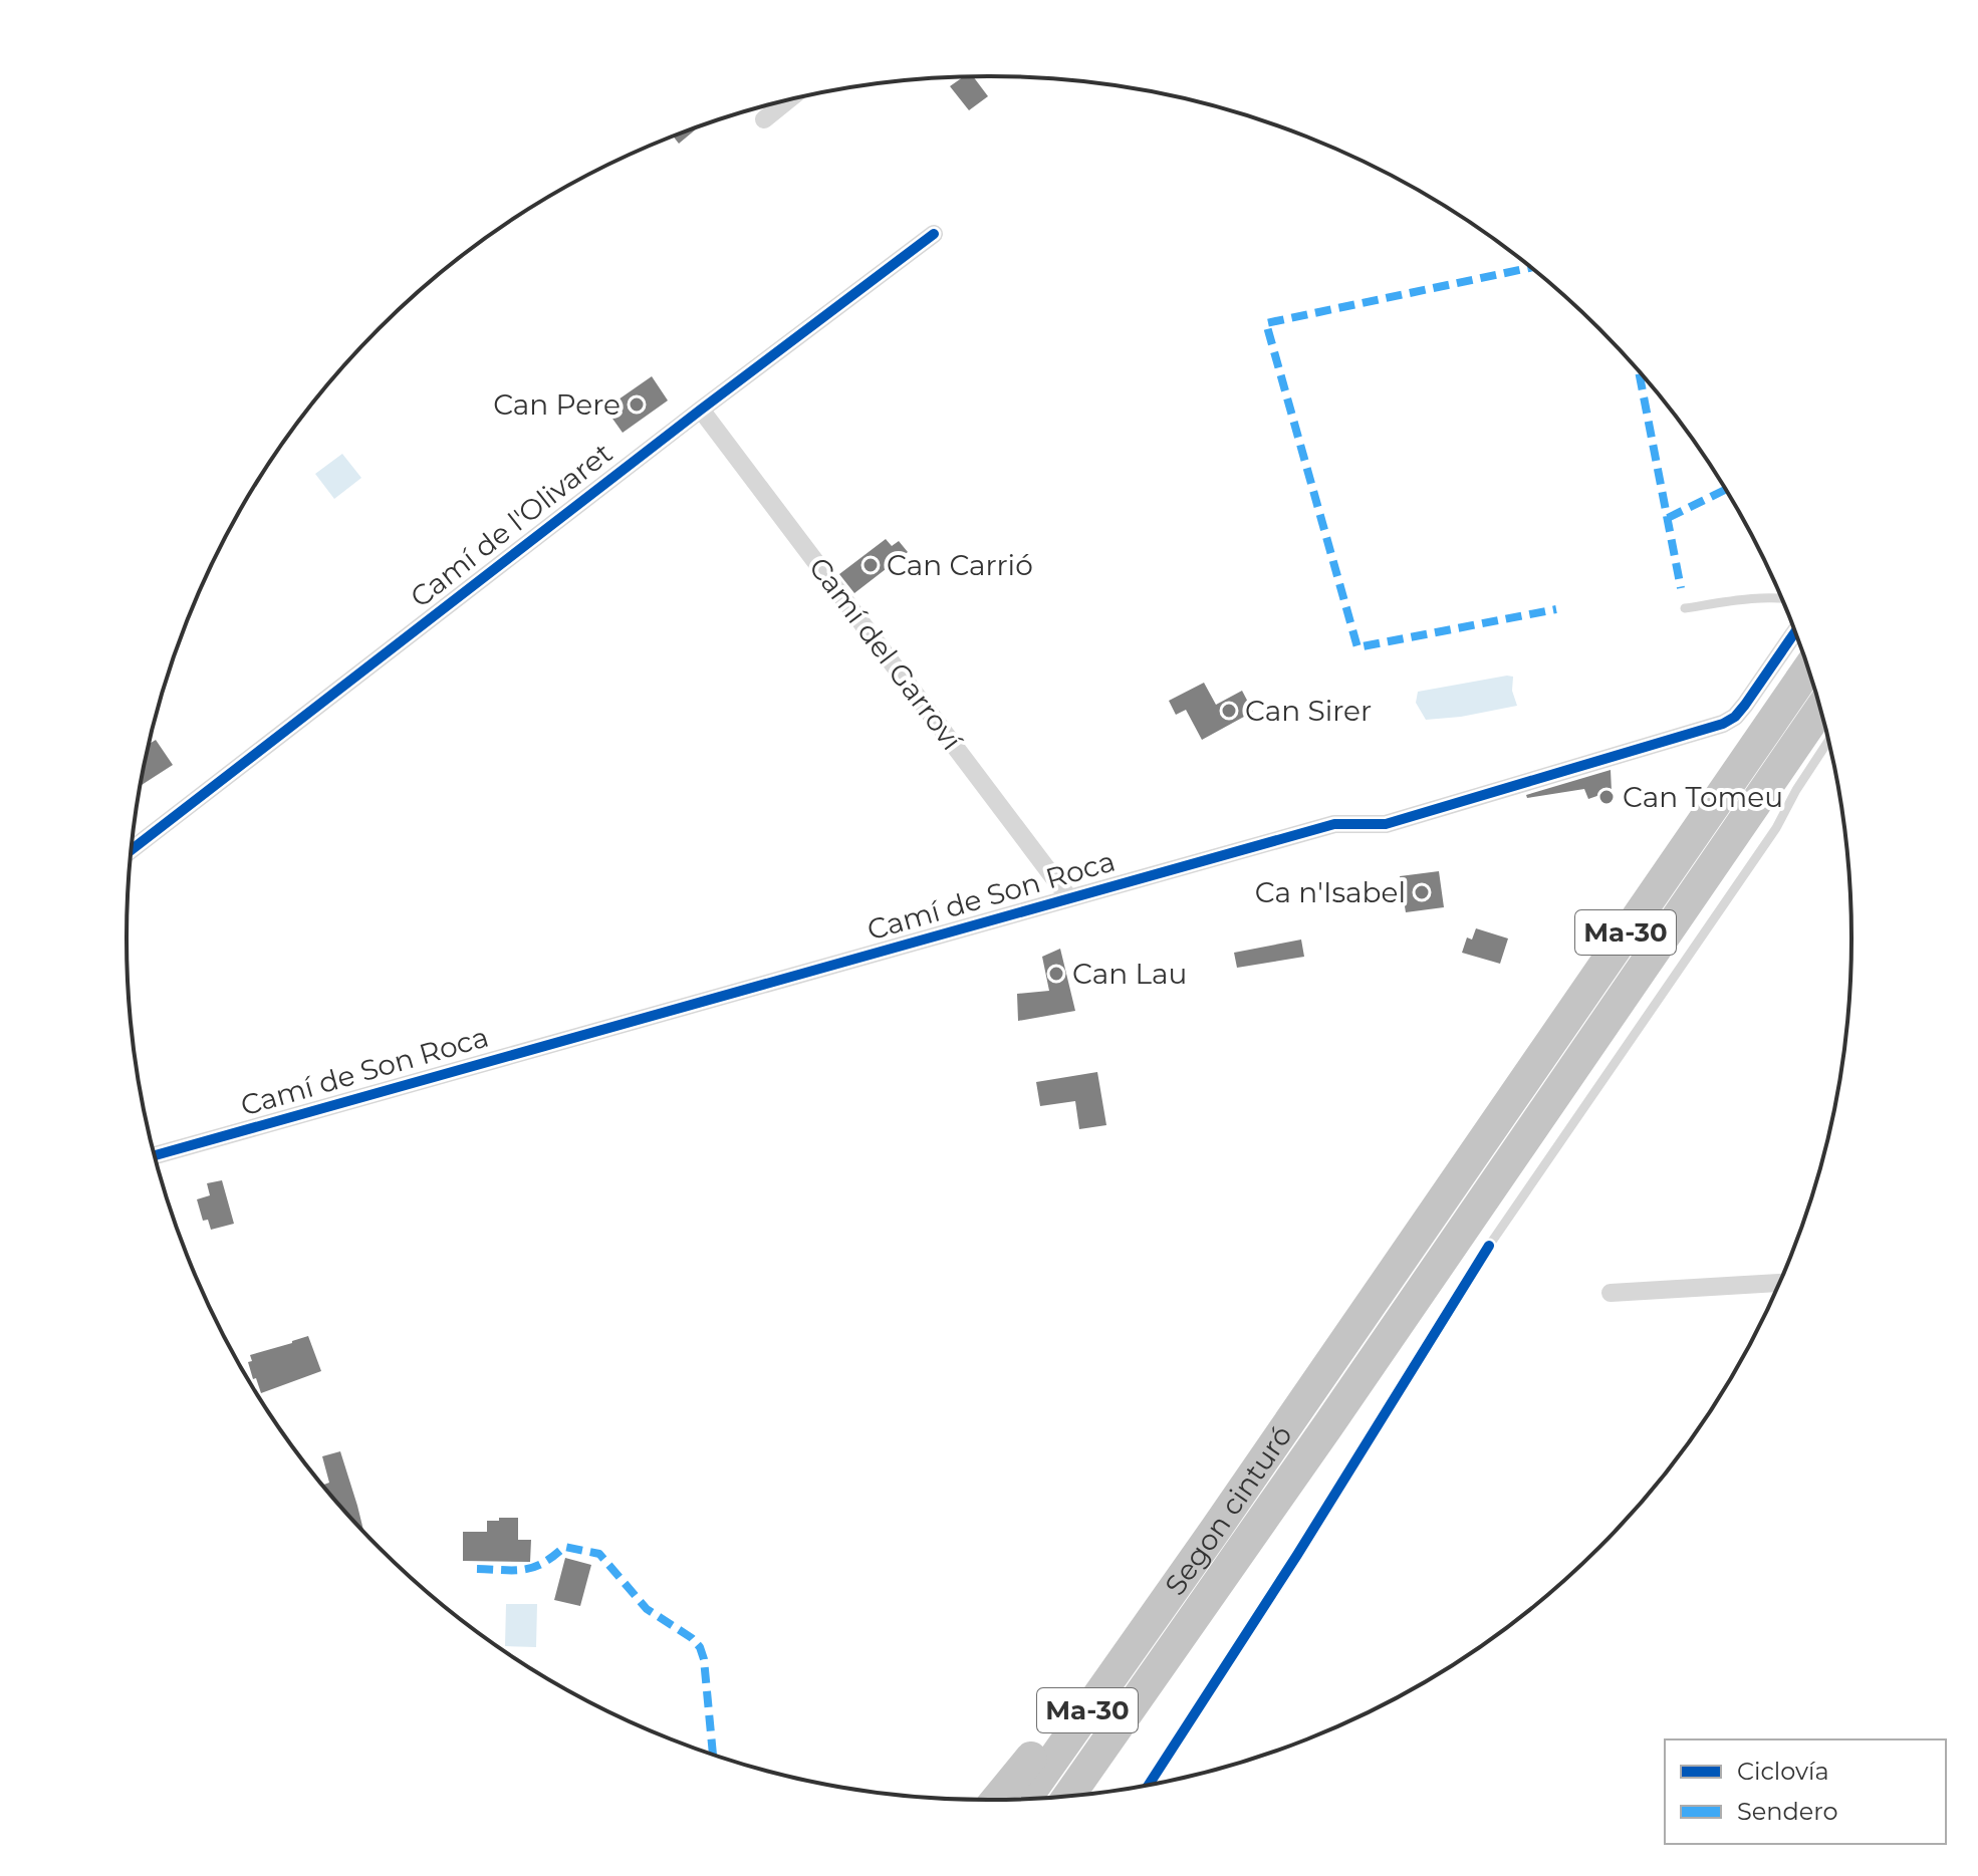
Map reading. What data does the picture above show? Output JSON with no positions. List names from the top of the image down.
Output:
{
  "streets": {
    "highway": ["Ma-30", "Segon cinturó"],
    "street": ["Camí de l'Olivaret", "Camí del Garroví", "Camí de Son Roca"]
  },
  "crossings": [
    ["Camí de l'Olivaret", "Camí del Garroví"],
    ["Camí del Garroví", "Camí de Son Roca"]
  ],
  "places": [
    "Can Pere",
    "Can Carrió",
    "Can Sirer",
    "Can Tomeu",
    "Ca n'Isabel",
    "Can Lau"
  ],
  "legend": ["Ciclovía", "Sendero"]
}
